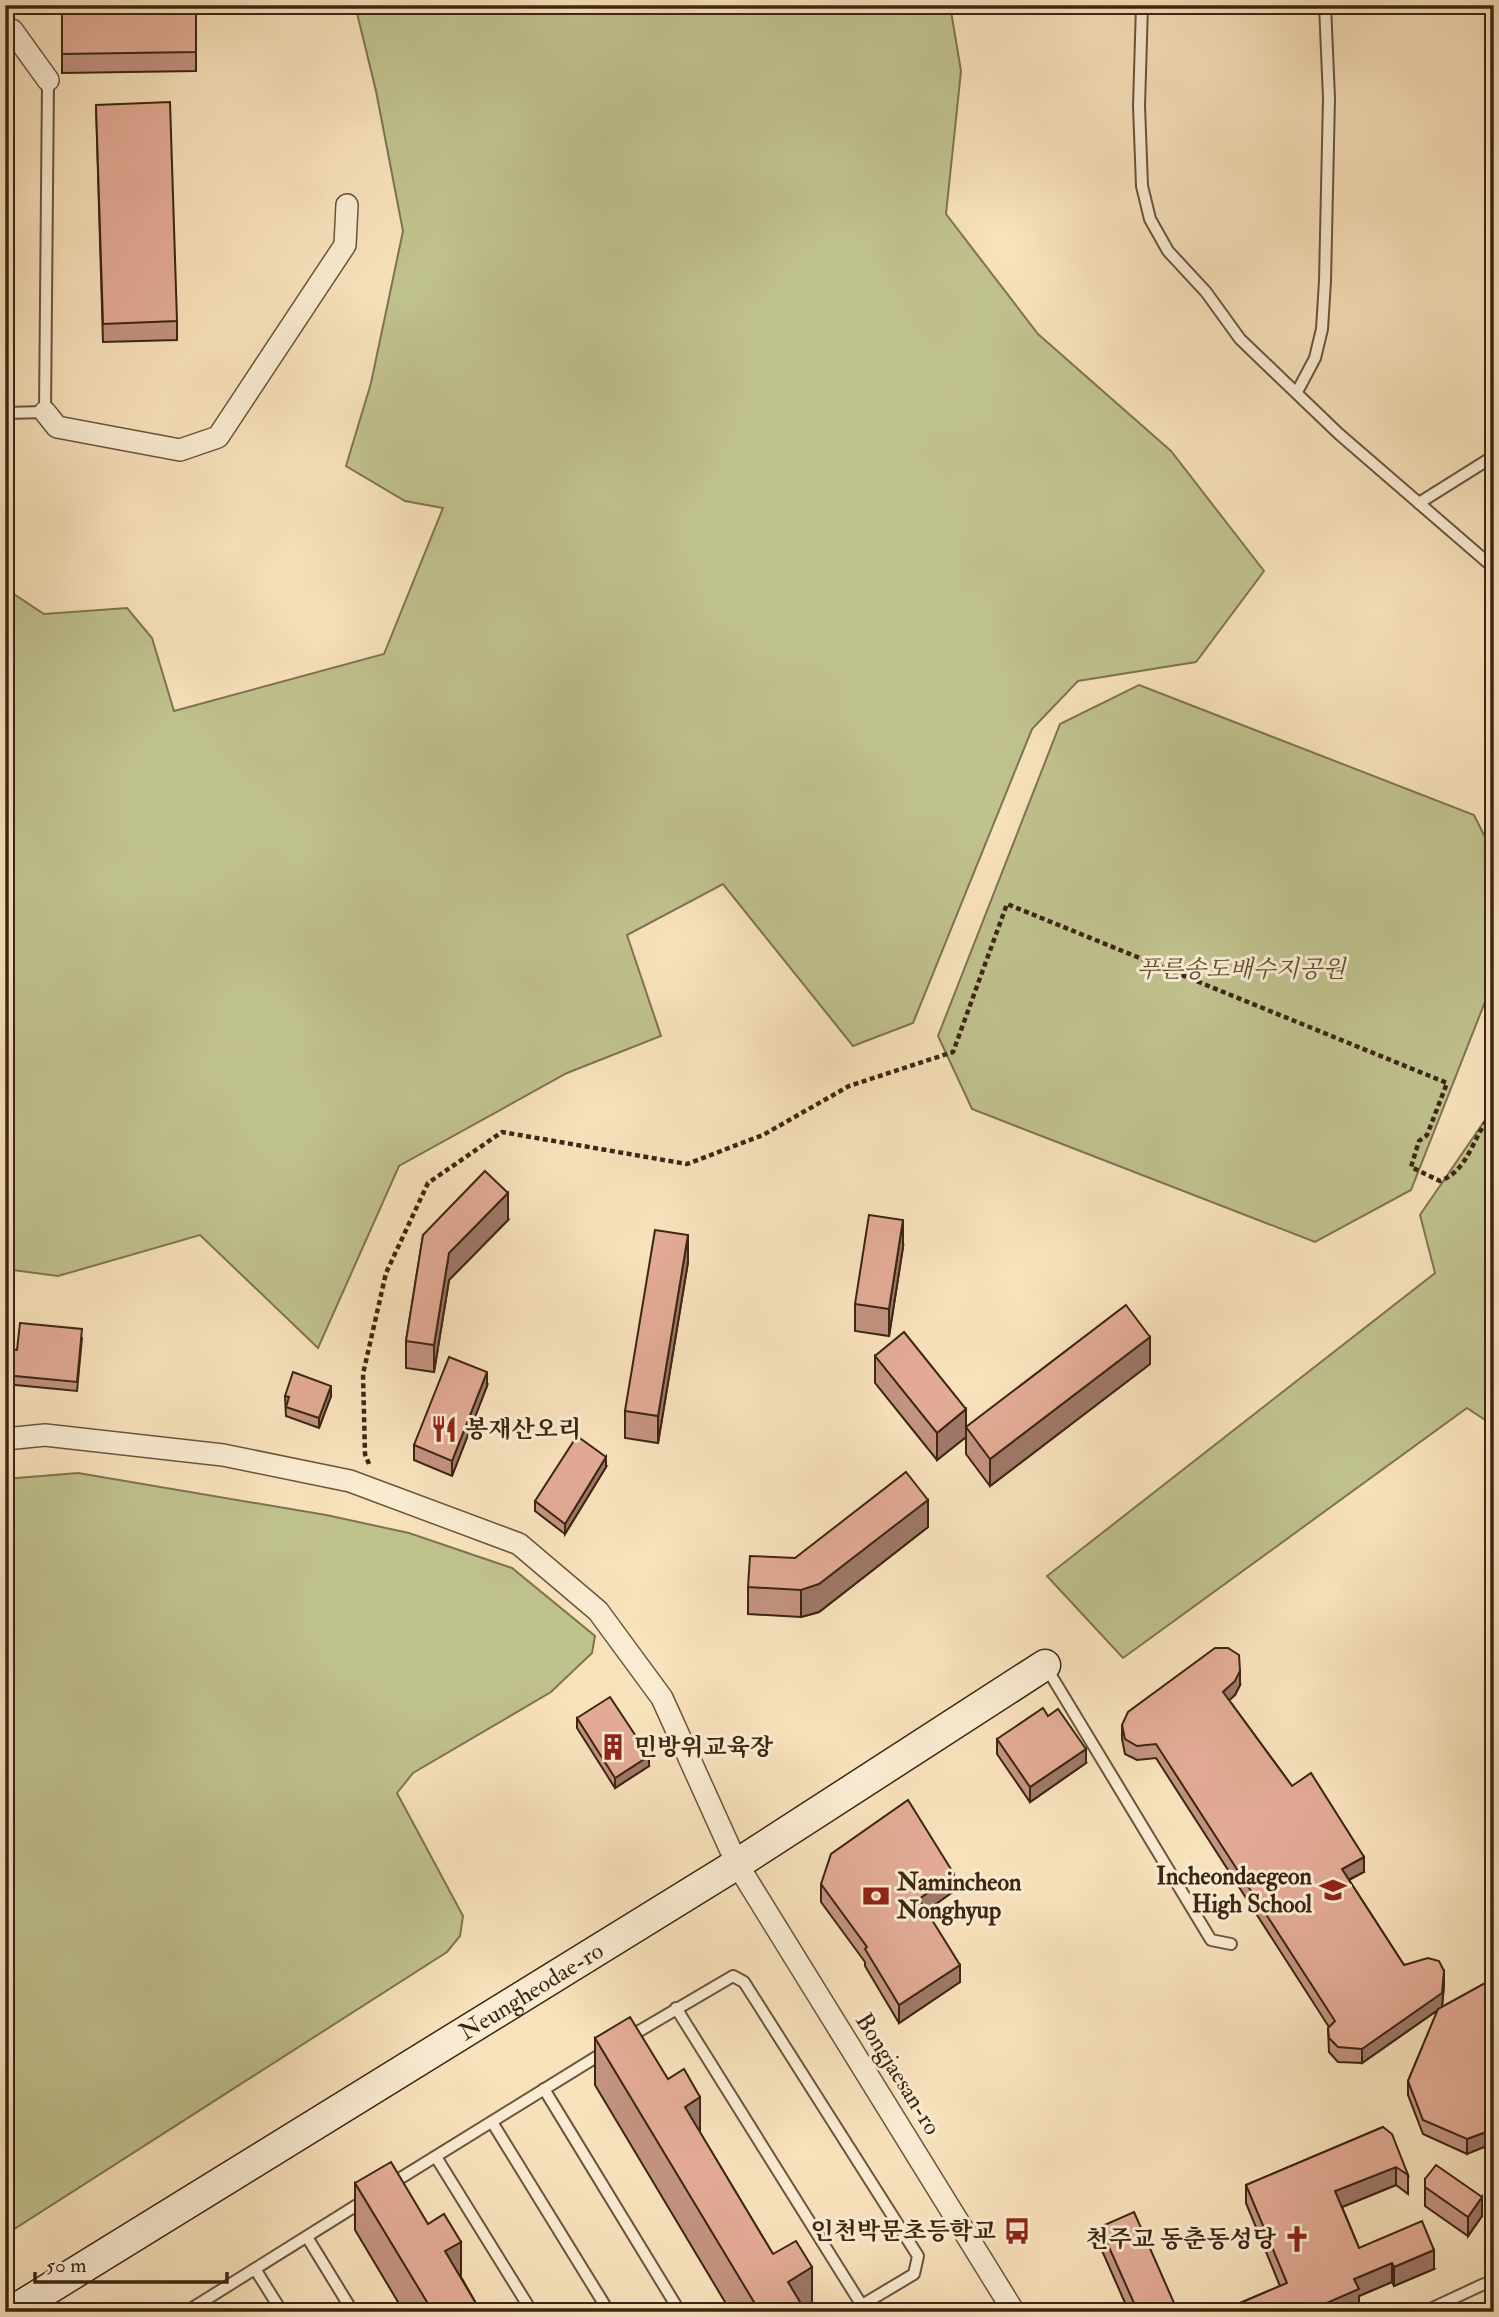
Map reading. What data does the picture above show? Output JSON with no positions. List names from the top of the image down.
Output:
{
  "streets": {
    "main road": ["Neungheodae-ro"],
    "street": ["Bongjaesan-ro"]
  },
  "crossings": [
    ["Neungheodae-ro", "Bongjaesan-ro"]
  ],
  "parks": ["푸른송도배수지공원"],
  "places": {
    "restaurant": ["봉재산오리"],
    "building": ["민방위교육장"],
    "school or university": ["Incheondaegeon High School"],
    "bank": ["Namincheon Nonghyup"],
    "bus stop": ["인천박문초등학교"],
    "church": ["천주교 동춘동성당"]
  },
  "scale_bar": "50 m"
}
